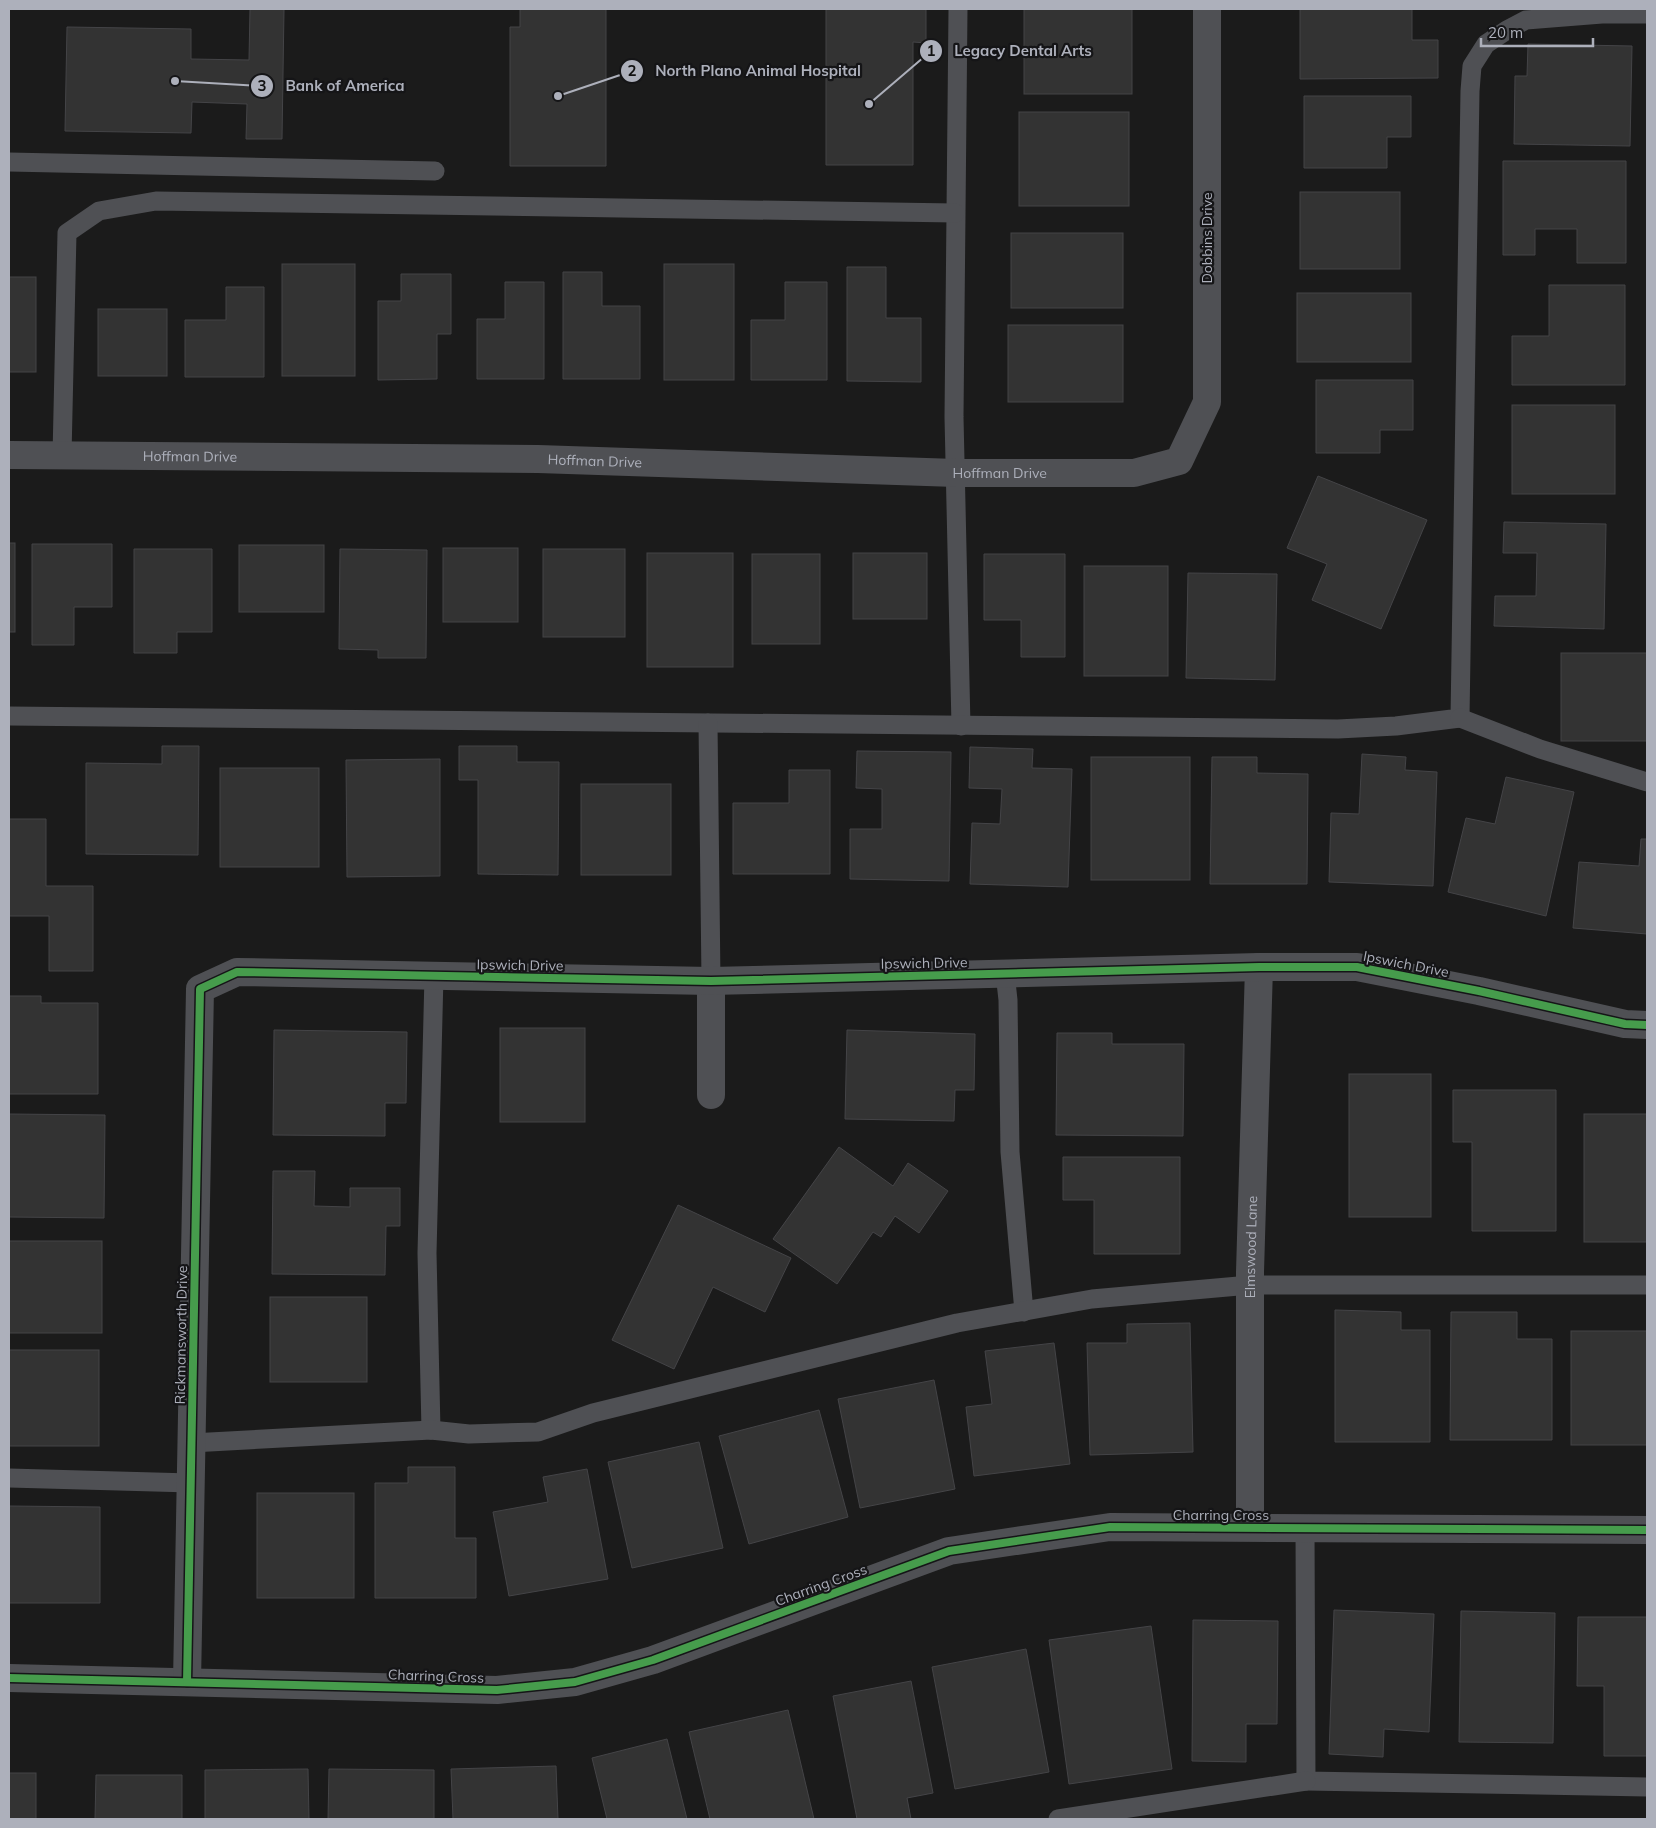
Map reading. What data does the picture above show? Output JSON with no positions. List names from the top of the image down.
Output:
{
  "streets": {
    "street": [
      "Dobbins Drive",
      "Hoffman Drive",
      "Ipswich Drive",
      "Elmswood Lane",
      "Rickmansworth Drive",
      "Charring Cross"
    ]
  },
  "crossings": [
    ["Dobbins Drive", "Hoffman Drive"],
    ["Ipswich Drive", "Elmswood Lane"],
    ["Ipswich Drive", "Rickmansworth Drive"],
    ["Elmswood Lane", "Charring Cross"],
    ["Rickmansworth Drive", "Charring Cross"]
  ],
  "places": ["Bank of America", "North Plano Animal Hospital", "Legacy Dental Arts"],
  "scale_bar": "20 m"
}
